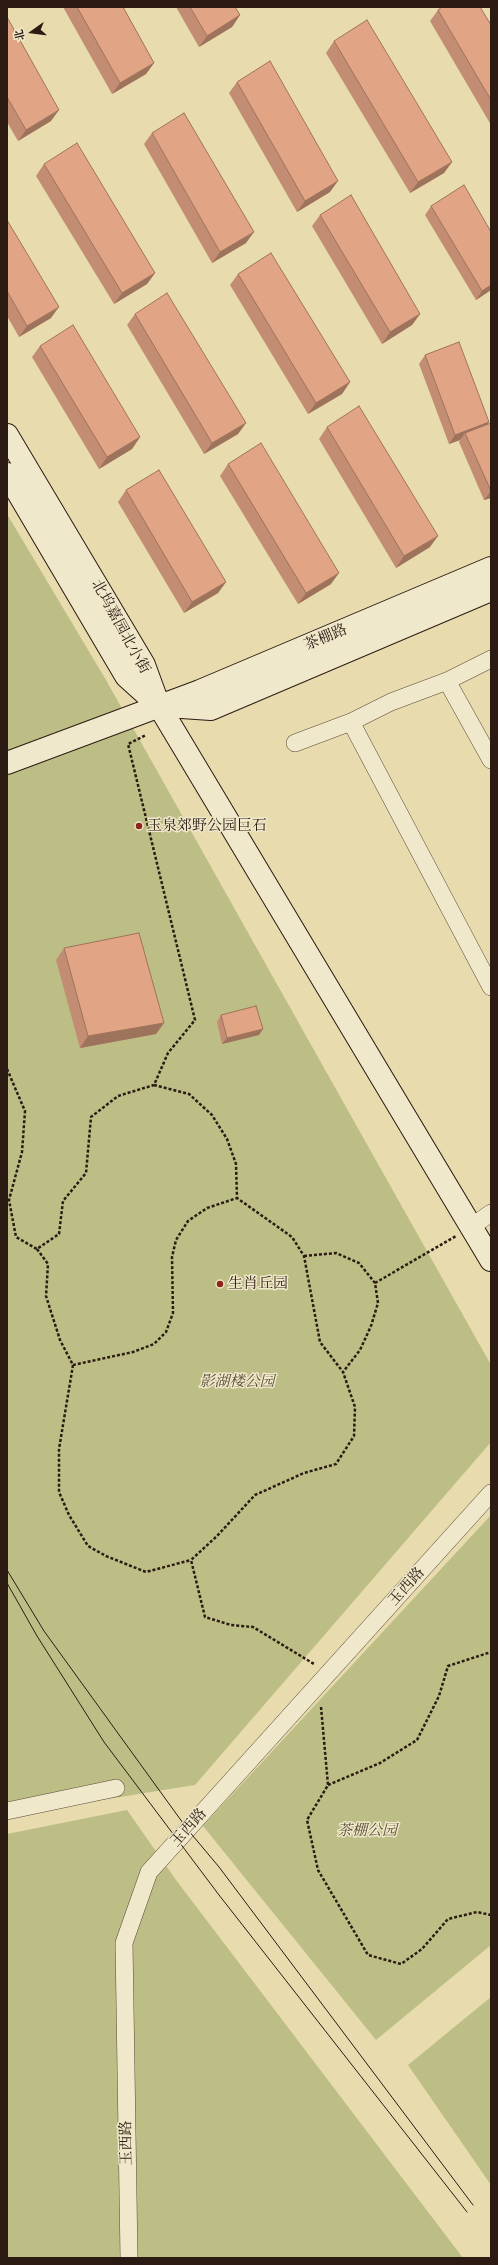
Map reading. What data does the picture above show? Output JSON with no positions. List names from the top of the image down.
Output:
{
  "streets": {
    "street": ["北坞嘉园北小街", "茶棚路", "玉西路"]
  },
  "crossings": [
    ["北坞嘉园北小街", "茶棚路"]
  ],
  "parks": ["影湖楼公园", "茶棚公园"],
  "places": ["玉泉郊野公园巨石", "生肖丘园"],
  "north": "left"
}
